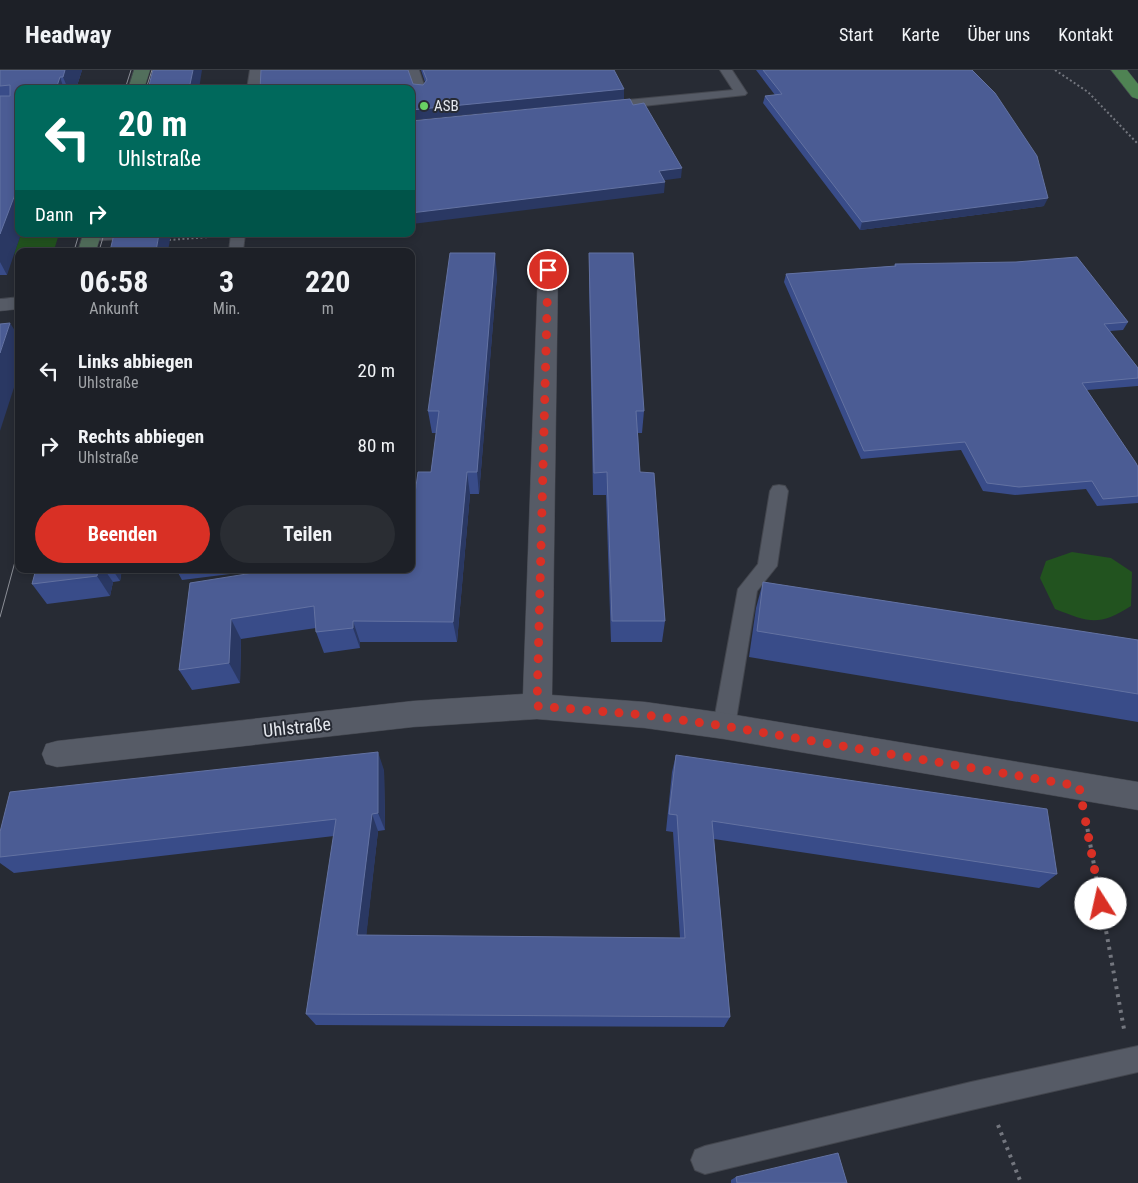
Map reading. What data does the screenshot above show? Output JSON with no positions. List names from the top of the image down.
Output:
{
  "streets": {
    "street": ["Uhlstraße"]
  },
  "places": ["ASB"],
  "page": {
    "header": "Headway",
    "nav": [
      "Start",
      "Karte",
      "Über uns",
      "Kontakt"
    ],
    "turn": ["20 m", "Uhlstraße"],
    "then": "Dann",
    "eta": [
      "06:58",
      "Ankunft",
      "3",
      "Min.",
      "220",
      "m"
    ],
    "list": [
      {
        "name": "Links abbiegen",
        "note": "Uhlstraße",
        "value": "20 m"
      },
      {
        "name": "Rechts abbiegen",
        "note": "Uhlstraße",
        "value": "80 m"
      }
    ],
    "buttons": ["Beenden", "Teilen"]
  }
}
